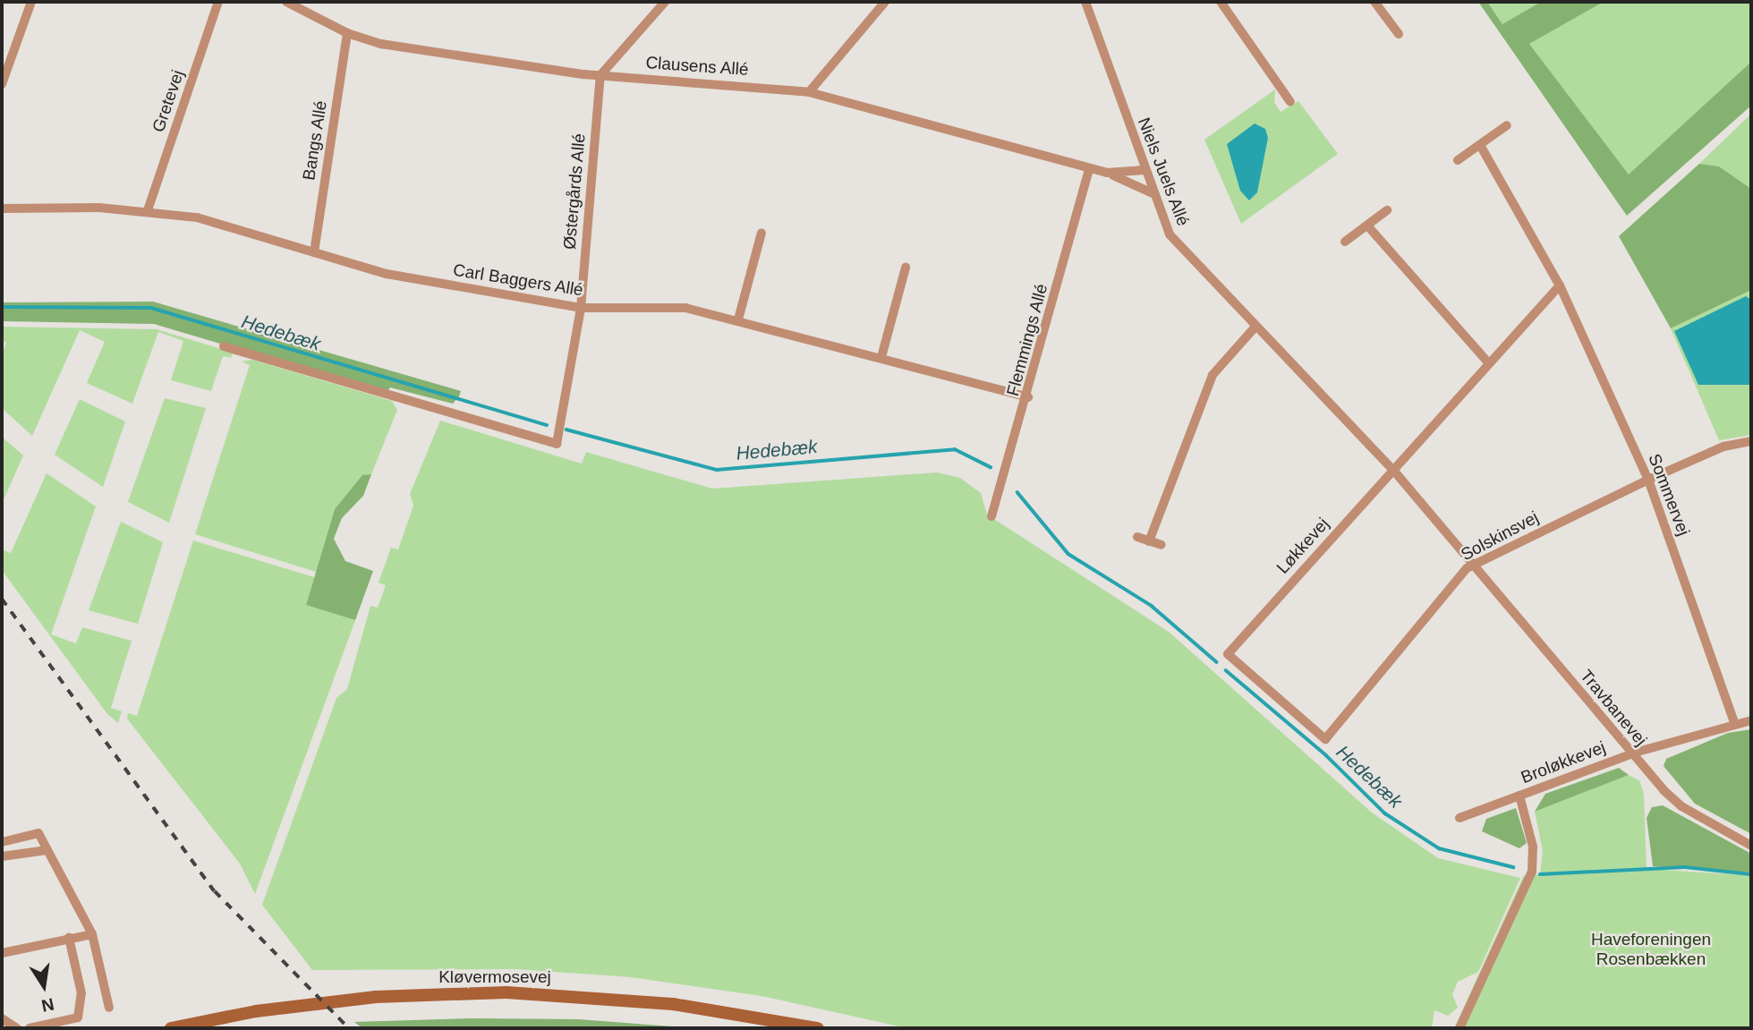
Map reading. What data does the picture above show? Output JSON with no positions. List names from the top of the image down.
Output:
{
  "streets": {
    "main road": ["Kløvermosevej"],
    "street": [
      "Clausens Allé",
      "Gretevej",
      "Bangs Allé",
      "Niels Juels Allé",
      "Østergårds Allé",
      "Carl Baggers Allé",
      "Flemmings Allé",
      "Sommervej",
      "Solskinsvej",
      "Løkkevej",
      "Travbanevej",
      "Broløkkevej"
    ]
  },
  "crossings": [
    ["Clausens Allé", "Bangs Allé"],
    ["Clausens Allé", "Niels Juels Allé"],
    ["Clausens Allé", "Østergårds Allé"],
    ["Clausens Allé", "Flemmings Allé"],
    ["Gretevej", "Carl Baggers Allé"],
    ["Bangs Allé", "Carl Baggers Allé"],
    ["Niels Juels Allé", "Solskinsvej"],
    ["Niels Juels Allé", "Løkkevej"],
    ["Niels Juels Allé", "Travbanevej"],
    ["Østergårds Allé", "Carl Baggers Allé"],
    ["Carl Baggers Allé", "Flemmings Allé"],
    ["Sommervej", "Solskinsvej"],
    ["Sommervej", "Løkkevej"],
    ["Sommervej", "Broløkkevej"],
    ["Solskinsvej", "Løkkevej"],
    ["Solskinsvej", "Travbanevej"],
    ["Travbanevej", "Broløkkevej"]
  ],
  "water": ["Hedebæk"],
  "parks": ["Haveforeningen Rosenbækken"],
  "north": "bottom"
}
